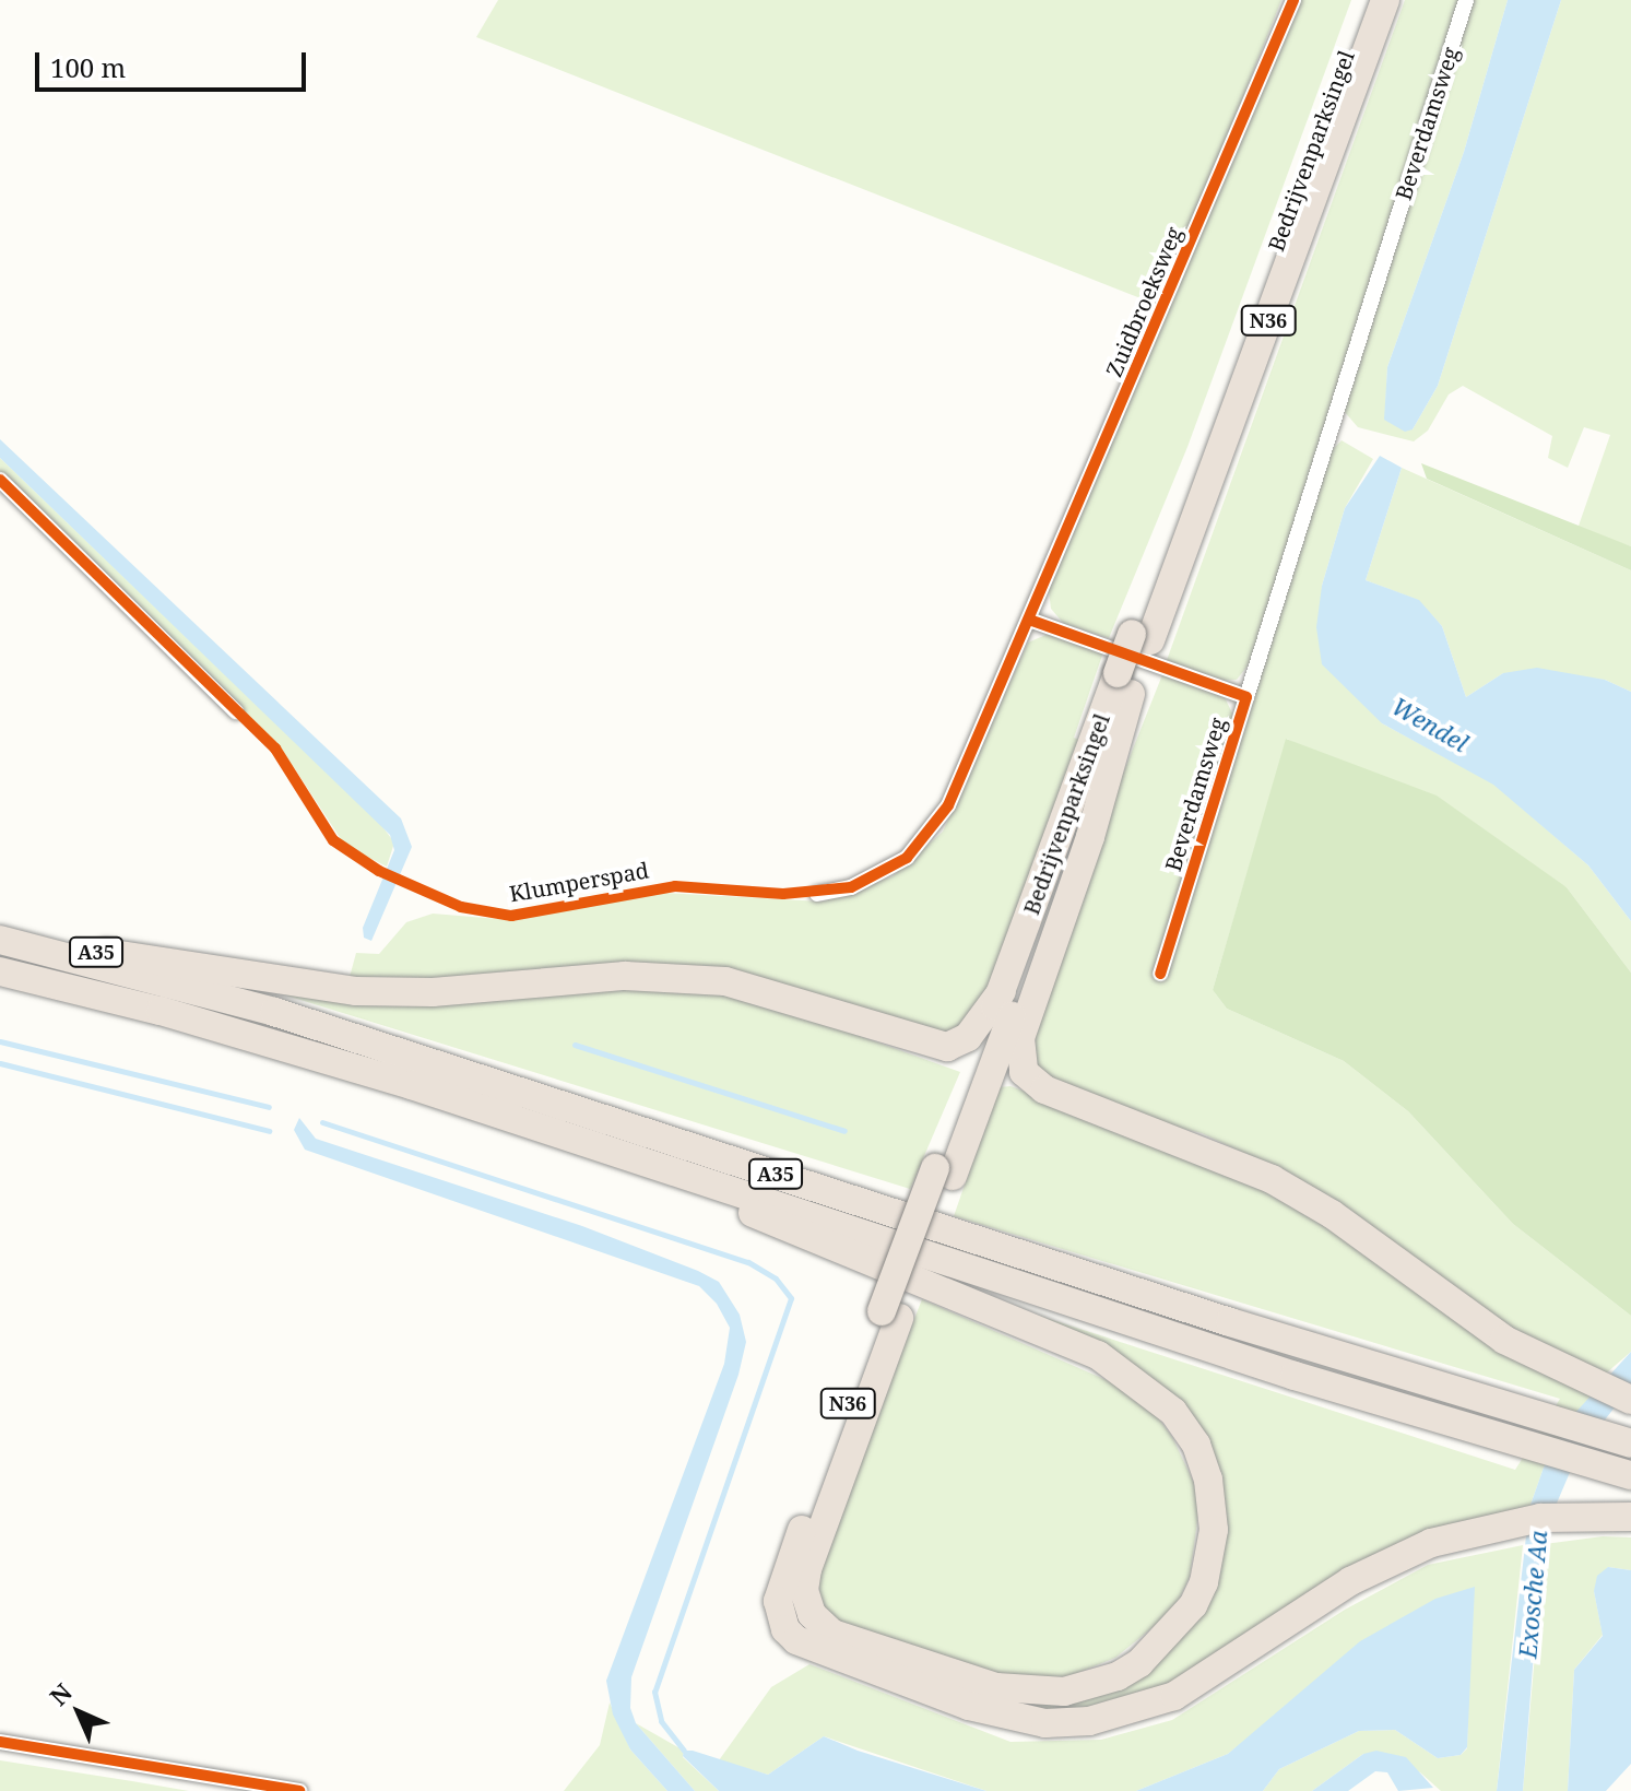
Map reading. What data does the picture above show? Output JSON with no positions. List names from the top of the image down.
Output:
{
  "streets": {
    "highway": ["Bedrijvenparksingel", "N36", "A35"],
    "street": ["Beverdamsweg", "Zuidbroeksweg"],
    "cycle path": ["Klumperspad"]
  },
  "crossings": [
    ["Beverdamsweg", "Zuidbroeksweg"],
    ["Bedrijvenparksingel", "A35"]
  ],
  "water": ["Wendel", "Exosche Aa"],
  "scale_bar": "100 m",
  "north": "top left"
}
